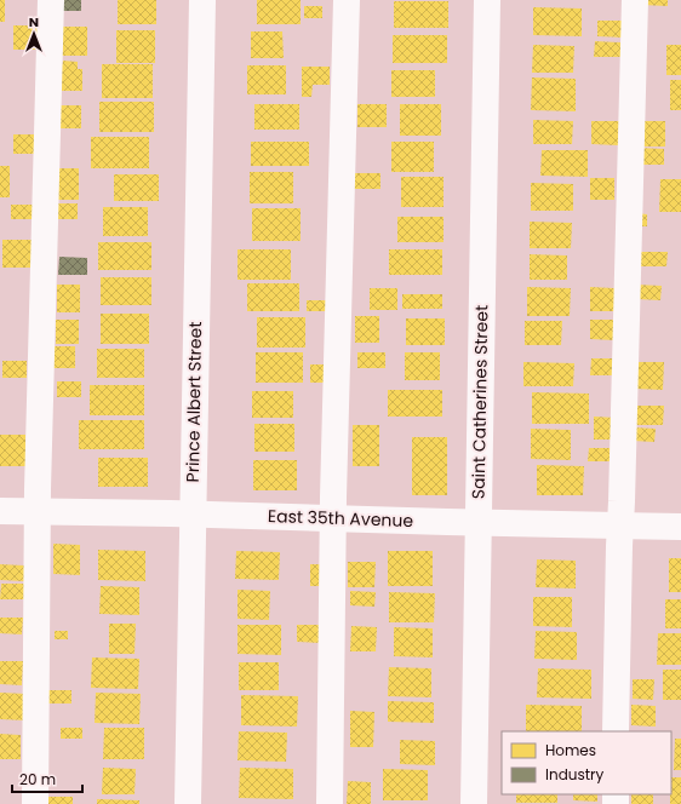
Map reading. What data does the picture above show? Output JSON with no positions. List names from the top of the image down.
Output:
{
  "streets": {
    "street": ["Prince Albert Street", "Saint Catherines Street", "East 35th Avenue"]
  },
  "crossings": [
    ["Prince Albert Street", "East 35th Avenue"],
    ["Saint Catherines Street", "East 35th Avenue"]
  ],
  "legend": ["Homes", "Industry"],
  "scale_bar": "20 m",
  "north": "top"
}
